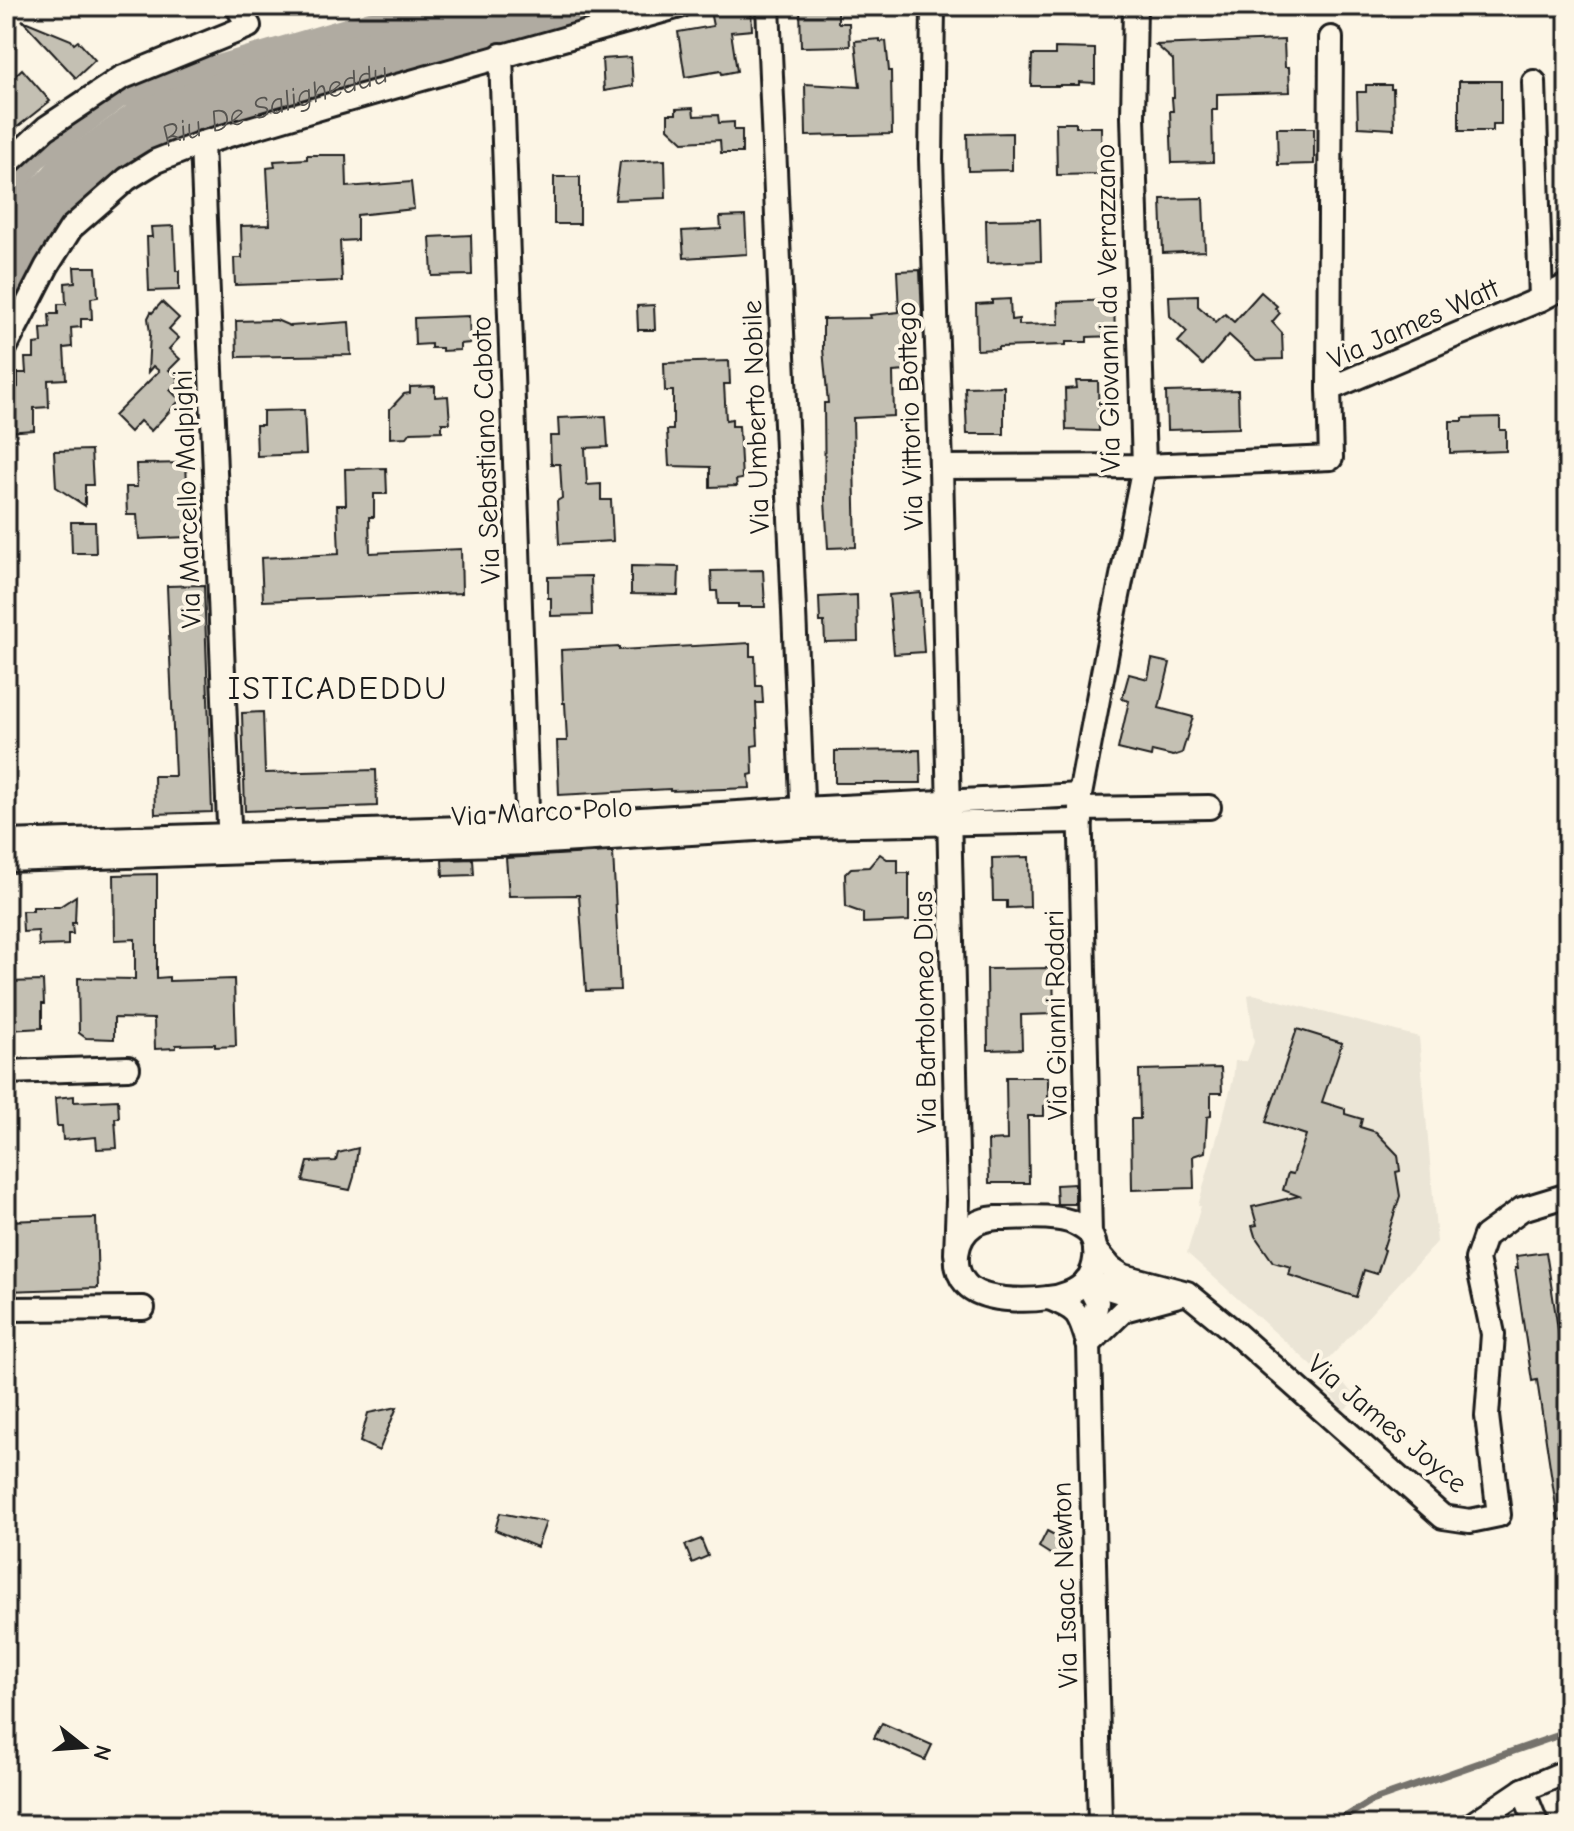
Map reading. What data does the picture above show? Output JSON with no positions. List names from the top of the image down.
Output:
{
  "streets": {
    "street": [
      "Via Giovanni da Verrazzano",
      "Via James Watt",
      "Via Vittorio Bottego",
      "Via Umberto Nobile",
      "Via Sebastiano Caboto",
      "Via Marcello Malpighi",
      "Via Marco Polo",
      "Via Bartolomeo Dias",
      "Via Gianni Rodari",
      "Via James Joyce",
      "Via Isaac Newton"
    ]
  },
  "crossings": [
    ["Via Giovanni da Verrazzano", "Via James Watt"],
    ["Via Giovanni da Verrazzano", "Via Marco Polo"],
    ["Via Giovanni da Verrazzano", "Via Gianni Rodari"],
    ["Via James Watt", "Via Vittorio Bottego"],
    ["Via Vittorio Bottego", "Via Marco Polo"],
    ["Via Vittorio Bottego", "Via Bartolomeo Dias"],
    ["Via Umberto Nobile", "Via Marco Polo"],
    ["Via Sebastiano Caboto", "Via Marco Polo"],
    ["Via Marcello Malpighi", "Via Marco Polo"],
    ["Via Marco Polo", "Via Bartolomeo Dias"],
    ["Via Marco Polo", "Via Gianni Rodari"],
    ["Via Bartolomeo Dias", "Via Gianni Rodari"],
    ["Via Bartolomeo Dias", "Via James Joyce"],
    ["Via Bartolomeo Dias", "Via Isaac Newton"],
    ["Via Gianni Rodari", "Via James Joyce"],
    ["Via Gianni Rodari", "Via Isaac Newton"],
    ["Via James Joyce", "Via Isaac Newton"]
  ],
  "districts": ["ISTICADEDDU"],
  "water": ["Riu De Saligheddu"],
  "north": "right"
}
